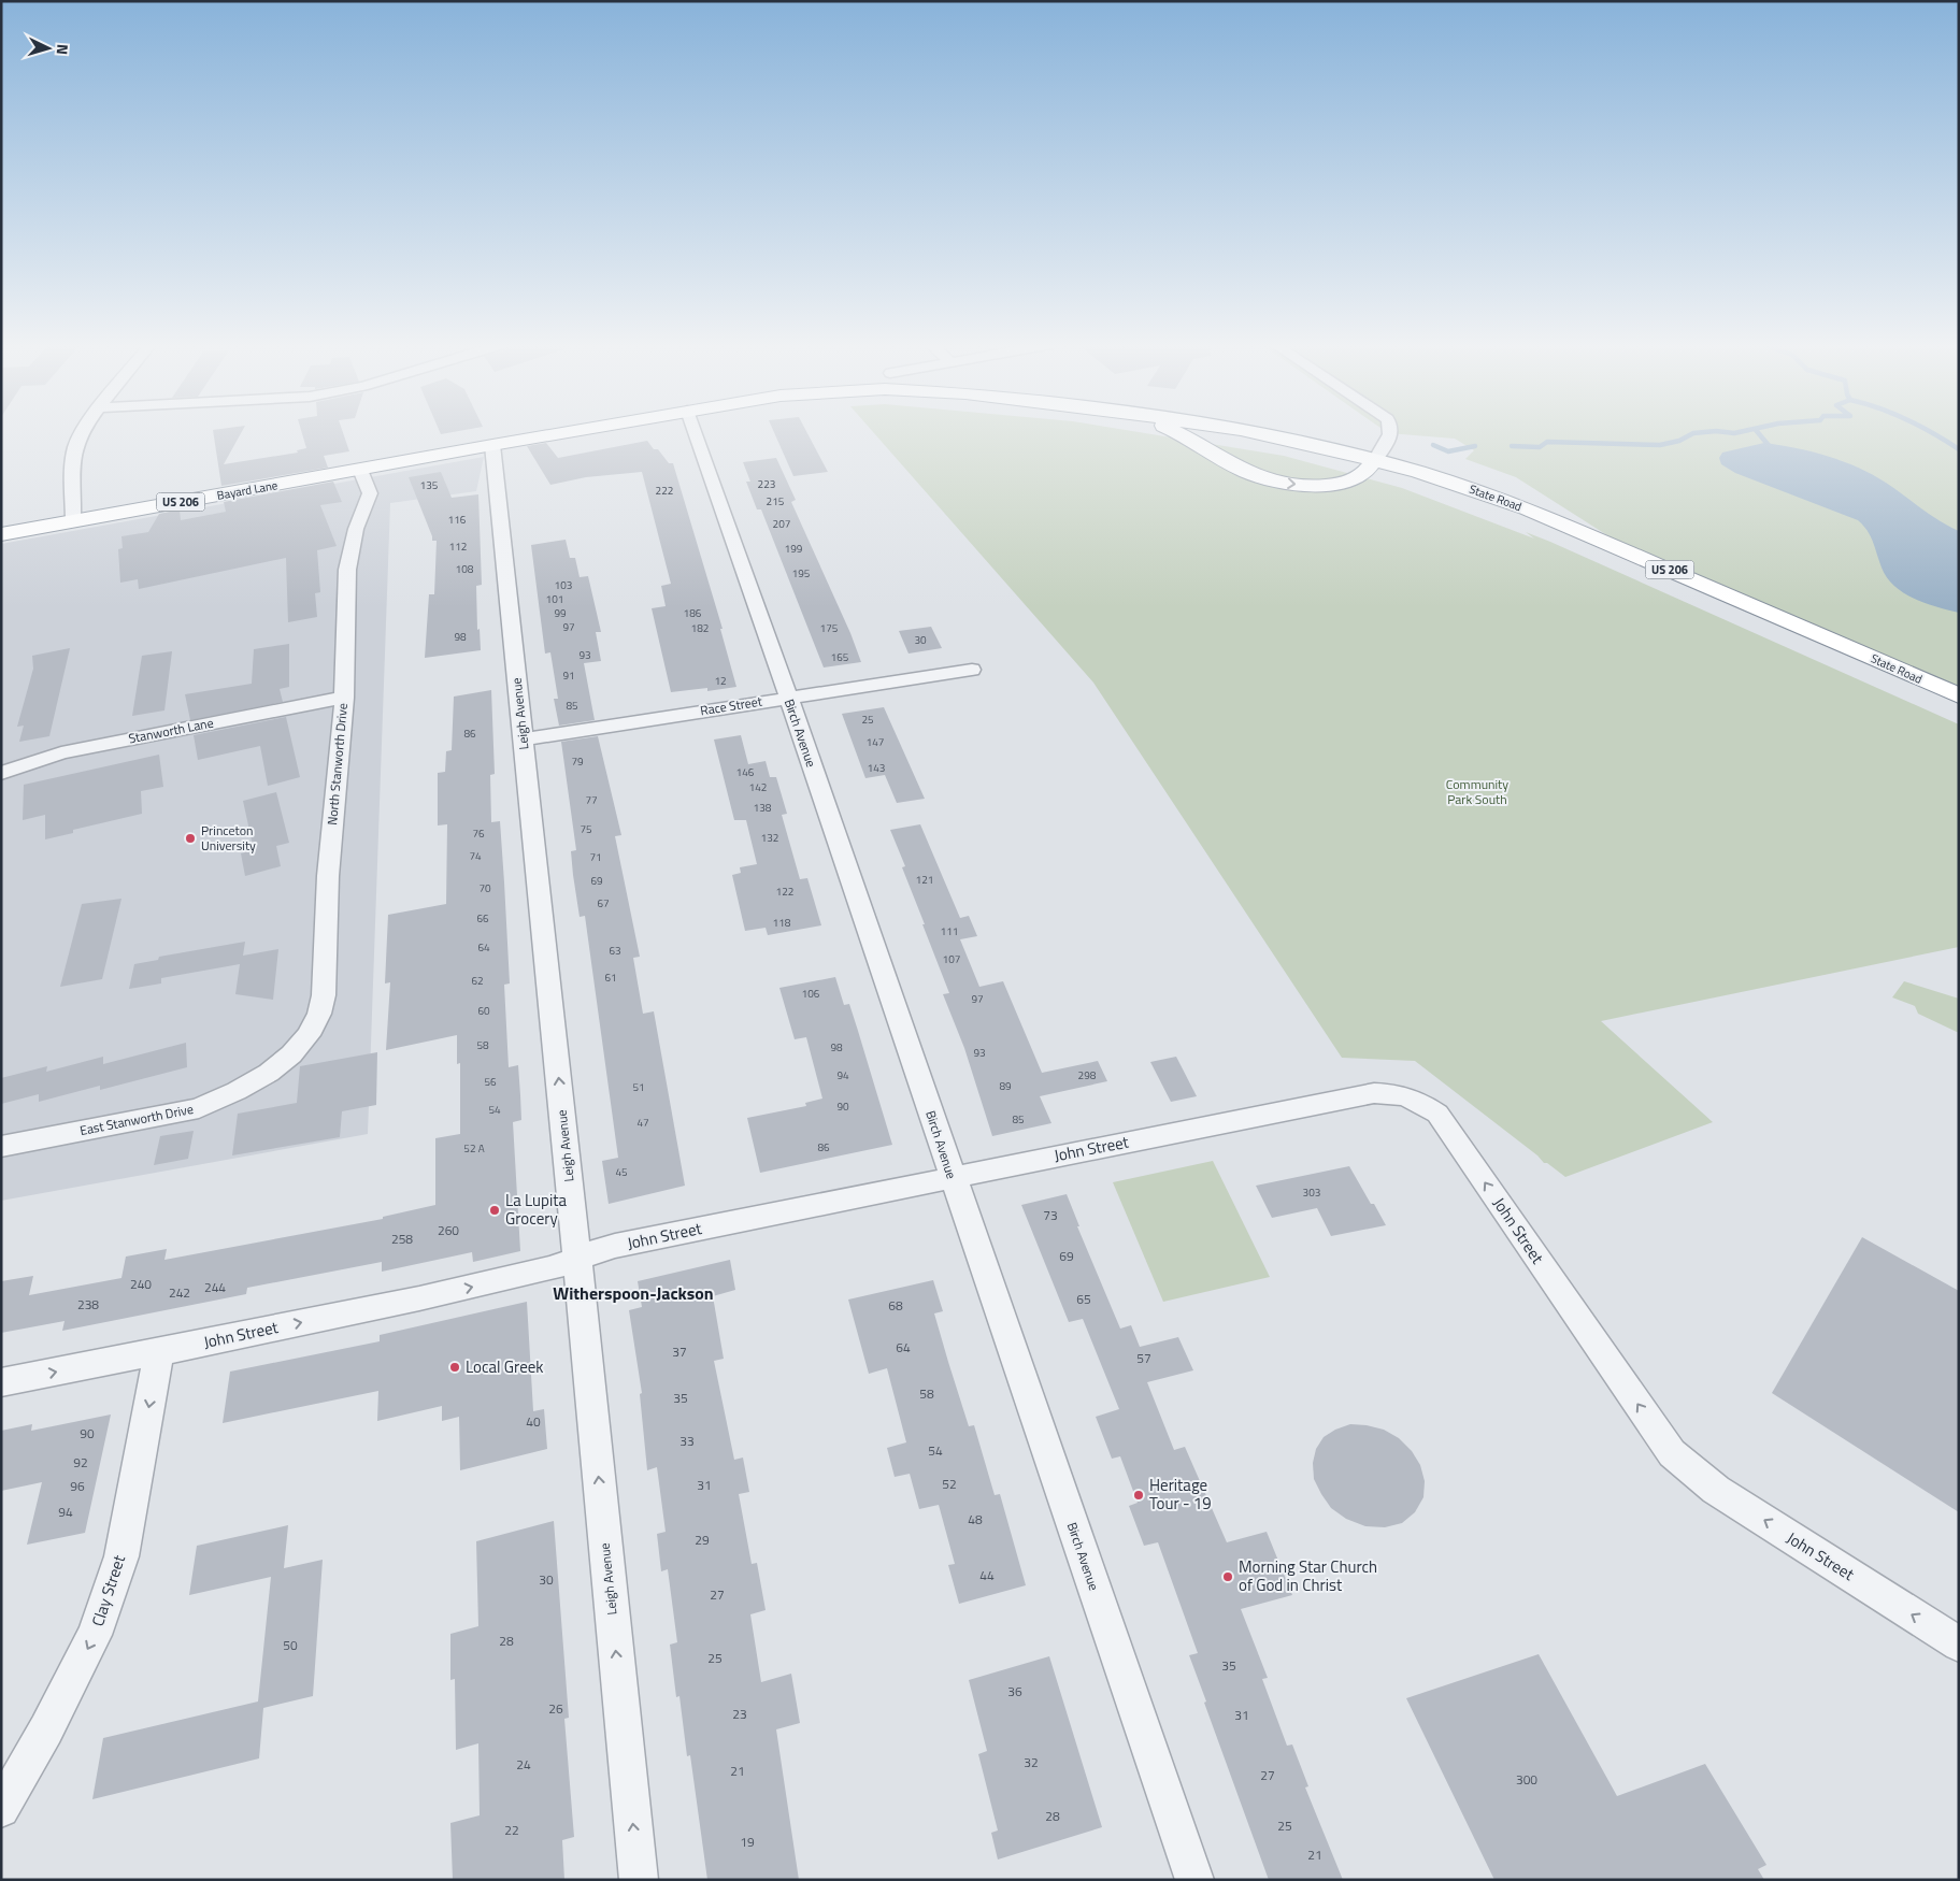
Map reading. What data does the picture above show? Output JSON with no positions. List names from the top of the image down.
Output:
{
  "streets": {
    "highway": ["Bayard Lane", "State Road", "US 206"],
    "street": [
      "Race Street",
      "Leigh Avenue",
      "Stanworth Lane",
      "Birch Avenue",
      "North Stanworth Drive",
      "East Stanworth Drive",
      "John Street",
      "Clay Street"
    ]
  },
  "crossings": [
    ["Bayard Lane", "Leigh Avenue"],
    ["Bayard Lane", "North Stanworth Drive"],
    ["Race Street", "Leigh Avenue"],
    ["Race Street", "Birch Avenue"],
    ["Leigh Avenue", "John Street"],
    ["Stanworth Lane", "North Stanworth Drive"],
    ["Birch Avenue", "John Street"],
    ["North Stanworth Drive", "East Stanworth Drive"],
    ["John Street", "Clay Street"]
  ],
  "one_way": ["Leigh Avenue", "Clay Street"],
  "districts": ["Witherspoon-Jackson"],
  "parks": ["Community Park South"],
  "places": [
    "Princeton University",
    "La Lupita Grocery",
    "Local Greek",
    "Heritage Tour - 19",
    "Morning Star Church of God in Christ"
  ],
  "house_numbers": [
    "223",
    "135",
    "222",
    "215",
    "116",
    "207",
    "112",
    "199",
    "108",
    "195",
    "103",
    "101",
    "99",
    "186",
    "97",
    "182",
    "175",
    "98",
    "30",
    "93",
    "165",
    "91",
    "12",
    "85",
    "25",
    "86",
    "147",
    "79",
    "143",
    "146",
    "142",
    "77",
    "138",
    "75",
    "76",
    "132",
    "74",
    "71",
    "121",
    "69",
    "70",
    "122",
    "67",
    "66",
    "118",
    "111",
    "64",
    "63",
    "107",
    "61",
    "62",
    "106",
    "97",
    "60",
    "58",
    "98",
    "93",
    "94",
    "298",
    "56",
    "89",
    "51",
    "90",
    "54",
    "85",
    "47",
    "86",
    "52 A",
    "45",
    "303",
    "73",
    "260",
    "258",
    "69",
    "240",
    "244",
    "242",
    "65",
    "238",
    "68",
    "64",
    "37",
    "57",
    "58",
    "35",
    "40",
    "90",
    "33",
    "54",
    "92",
    "52",
    "31",
    "96",
    "94",
    "48",
    "29",
    "44",
    "30",
    "27",
    "28",
    "50",
    "25",
    "35",
    "36",
    "26",
    "23",
    "31",
    "32",
    "24",
    "21",
    "27",
    "300",
    "28",
    "25",
    "22",
    "19",
    "21"
  ],
  "north": "right"
}
